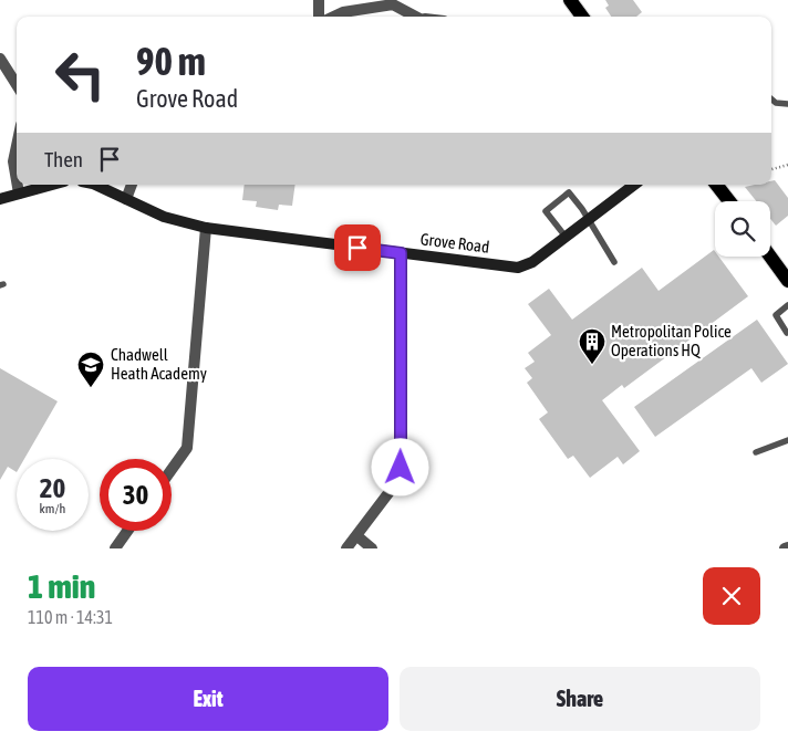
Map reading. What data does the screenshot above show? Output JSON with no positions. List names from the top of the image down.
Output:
{
  "streets": {
    "street": ["Grove Road"]
  },
  "places": {
    "building": ["Metropolitan Police Operations HQ"],
    "school or university": ["Chadwell Heath Academy"]
  },
  "page": {
    "turn": ["90 m", "Grove Road"],
    "then": "Then",
    "speed": "20 km/h",
    "limit": "30",
    "heading": ["1 min", "110 m · 14:31"],
    "buttons": ["Exit", "Share"]
  }
}
